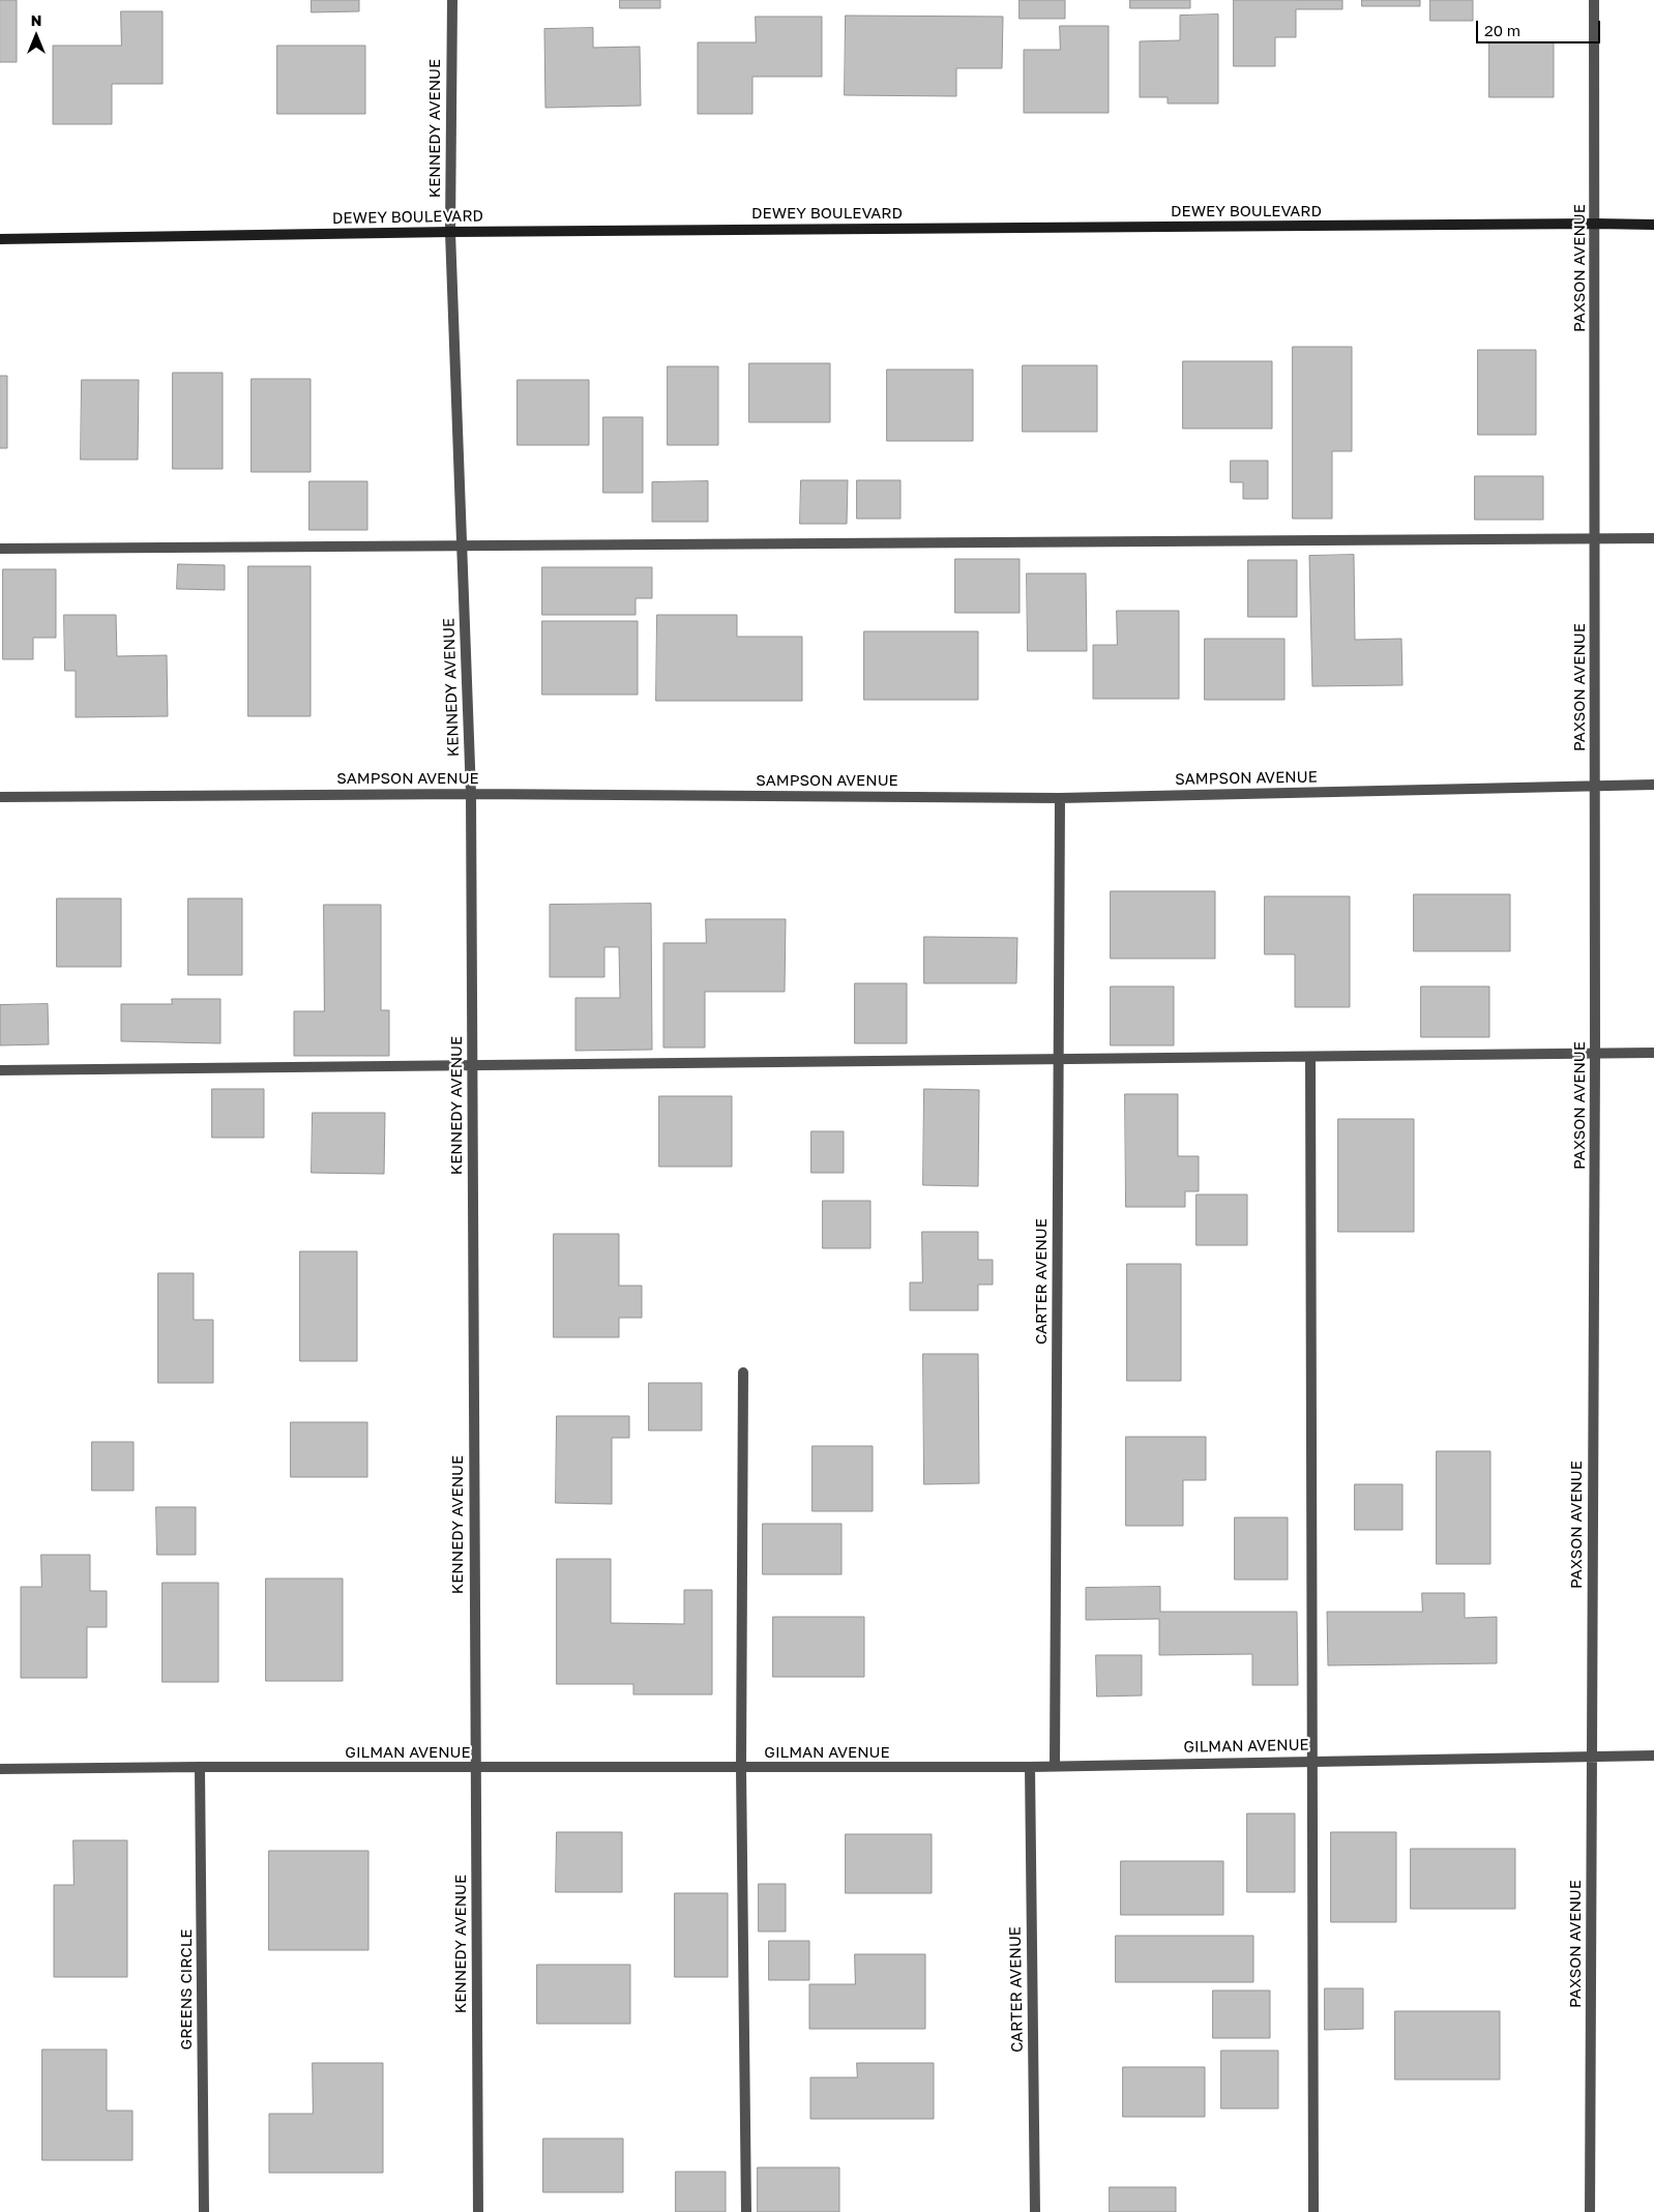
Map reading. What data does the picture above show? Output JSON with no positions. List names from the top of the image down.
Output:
{
  "streets": {
    "street": [
      "KENNEDY AVENUE",
      "DEWEY BOULEVARD",
      "PAXSON AVENUE",
      "SAMPSON AVENUE",
      "CARTER AVENUE",
      "GILMAN AVENUE",
      "GREENS CIRCLE"
    ]
  },
  "crossings": [
    ["KENNEDY AVENUE", "DEWEY BOULEVARD"],
    ["KENNEDY AVENUE", "SAMPSON AVENUE"],
    ["KENNEDY AVENUE", "GILMAN AVENUE"],
    ["DEWEY BOULEVARD", "PAXSON AVENUE"],
    ["PAXSON AVENUE", "SAMPSON AVENUE"],
    ["PAXSON AVENUE", "GILMAN AVENUE"],
    ["SAMPSON AVENUE", "CARTER AVENUE"],
    ["CARTER AVENUE", "GILMAN AVENUE"],
    ["GILMAN AVENUE", "GREENS CIRCLE"]
  ],
  "scale_bar": "20 m",
  "north": "top"
}
